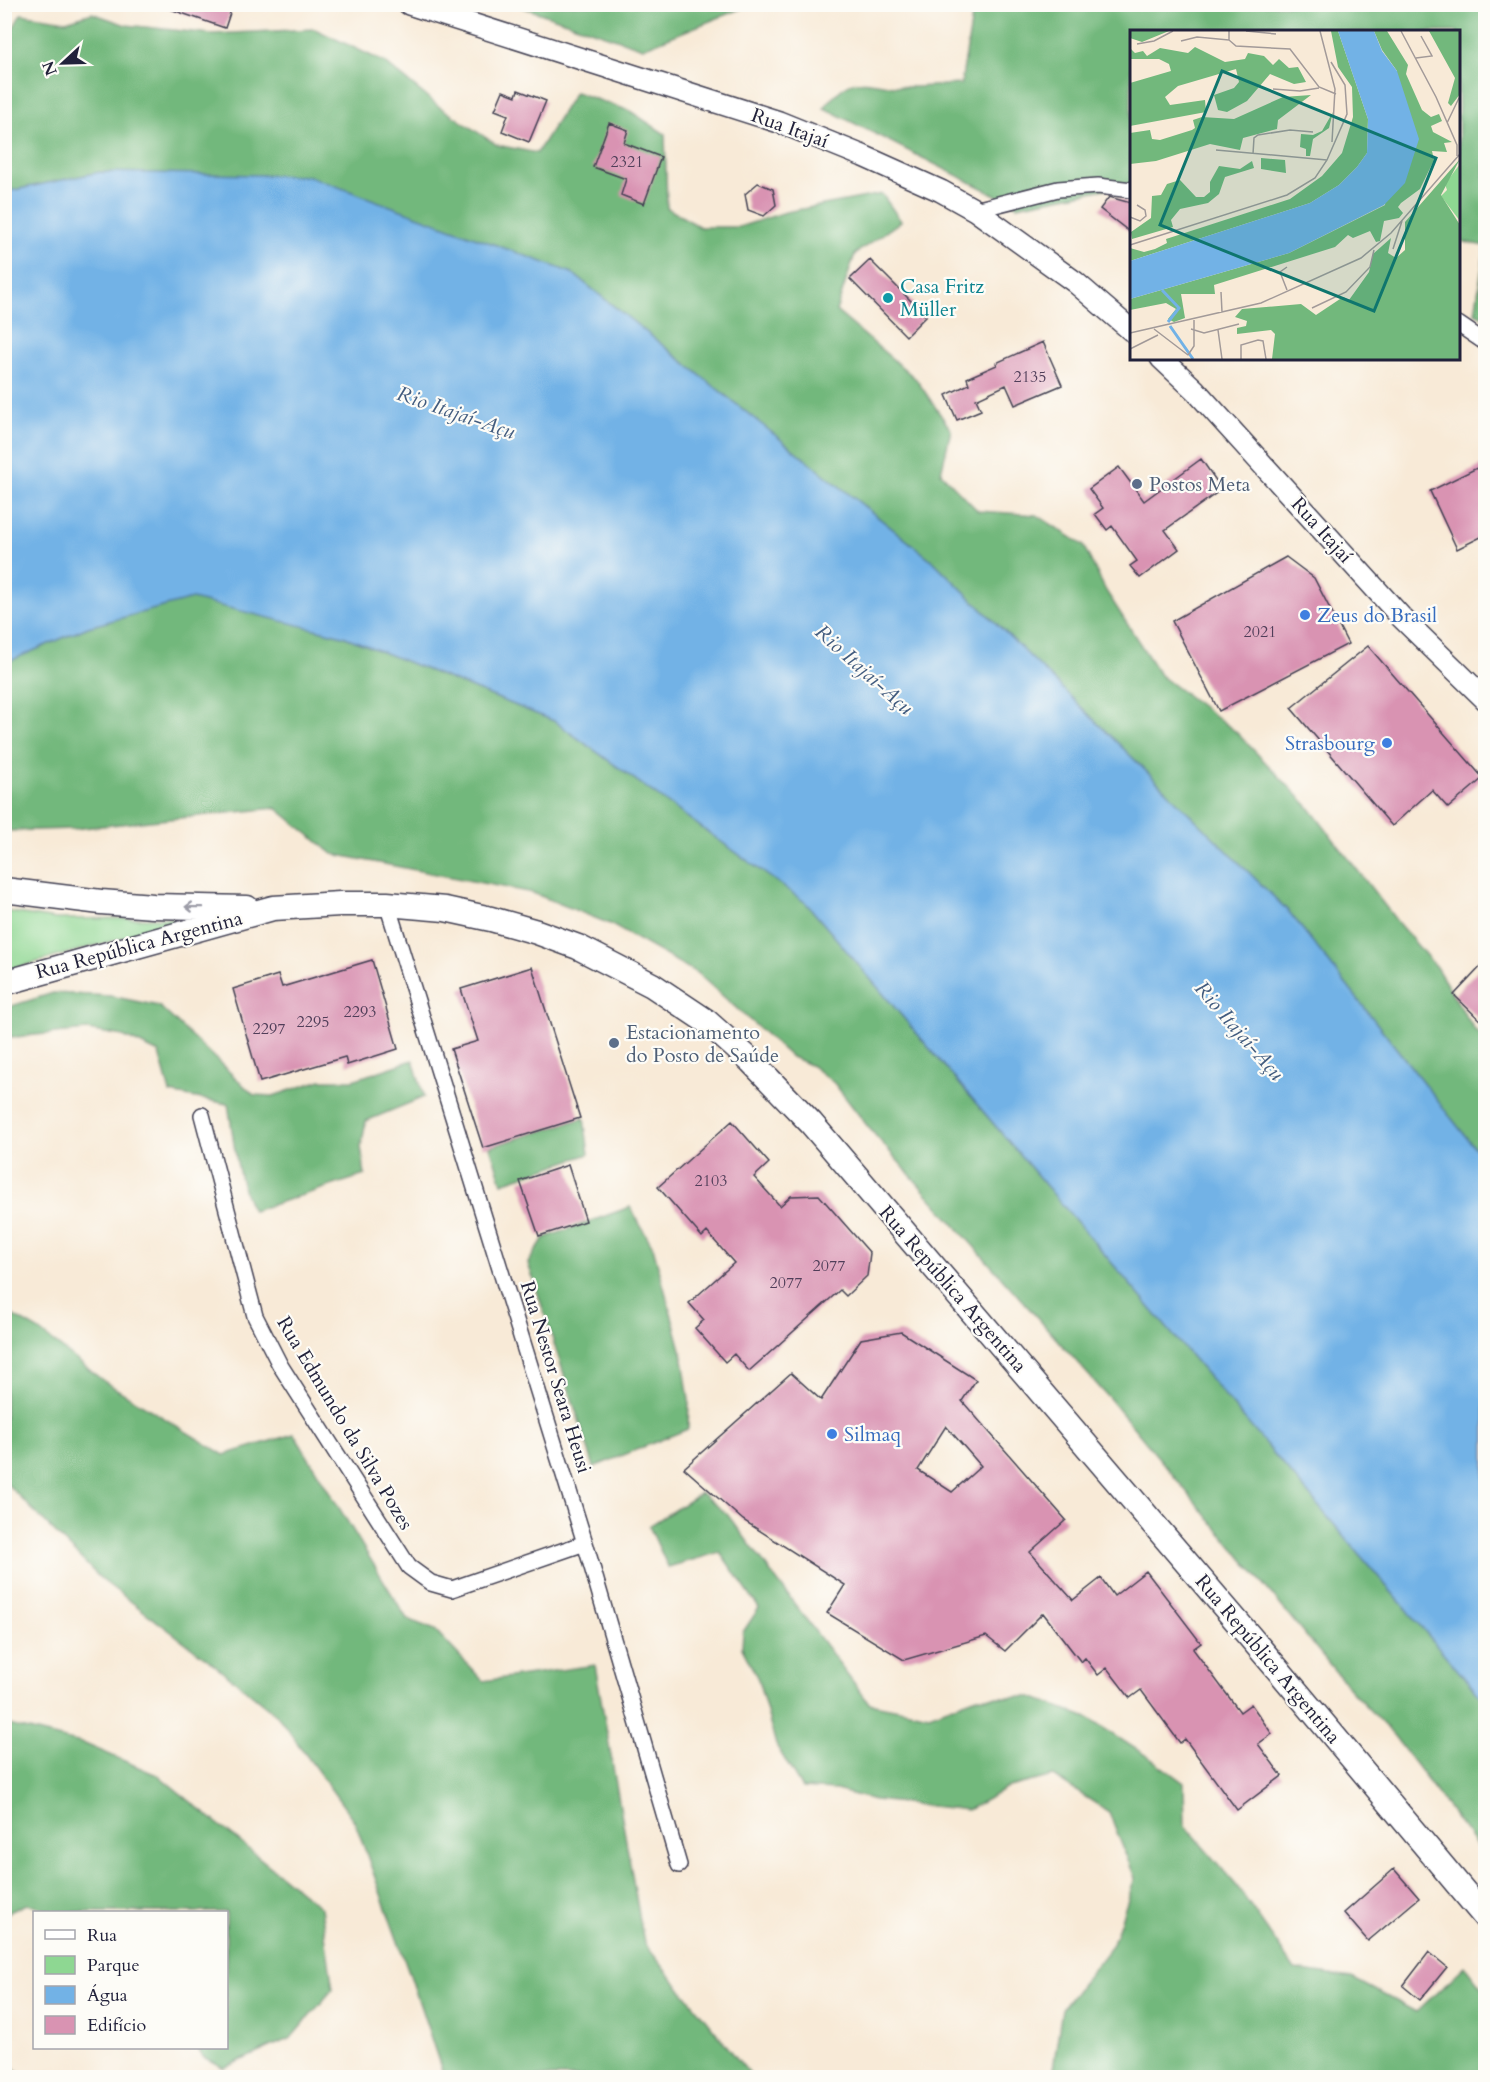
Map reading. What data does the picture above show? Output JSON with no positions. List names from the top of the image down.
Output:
{
  "streets": {
    "main road": ["Rua Itajaí", "Rua República Argentina"],
    "street": ["Rua Nestor Seara Heusi", "Rua Edmundo da Silva Pozes"]
  },
  "crossings": [
    ["Rua República Argentina", "Rua Nestor Seara Heusi"],
    ["Rua Nestor Seara Heusi", "Rua Edmundo da Silva Pozes"]
  ],
  "water": ["Rio Itajaí-Açu"],
  "places": [
    "Casa Fritz Müller",
    "Postos Meta",
    "Zeus do Brasil",
    "Strasbourg",
    "Estacionamento do Posto de Saúde",
    "Silmaq"
  ],
  "house_numbers": [
    "2321",
    "2135",
    "2021",
    "2293",
    "2295",
    "2297",
    "2103",
    "2077",
    "2077"
  ],
  "legend": [
    "Rua",
    "Parque",
    "Água",
    "Edifício"
  ],
  "north": "left"
}
